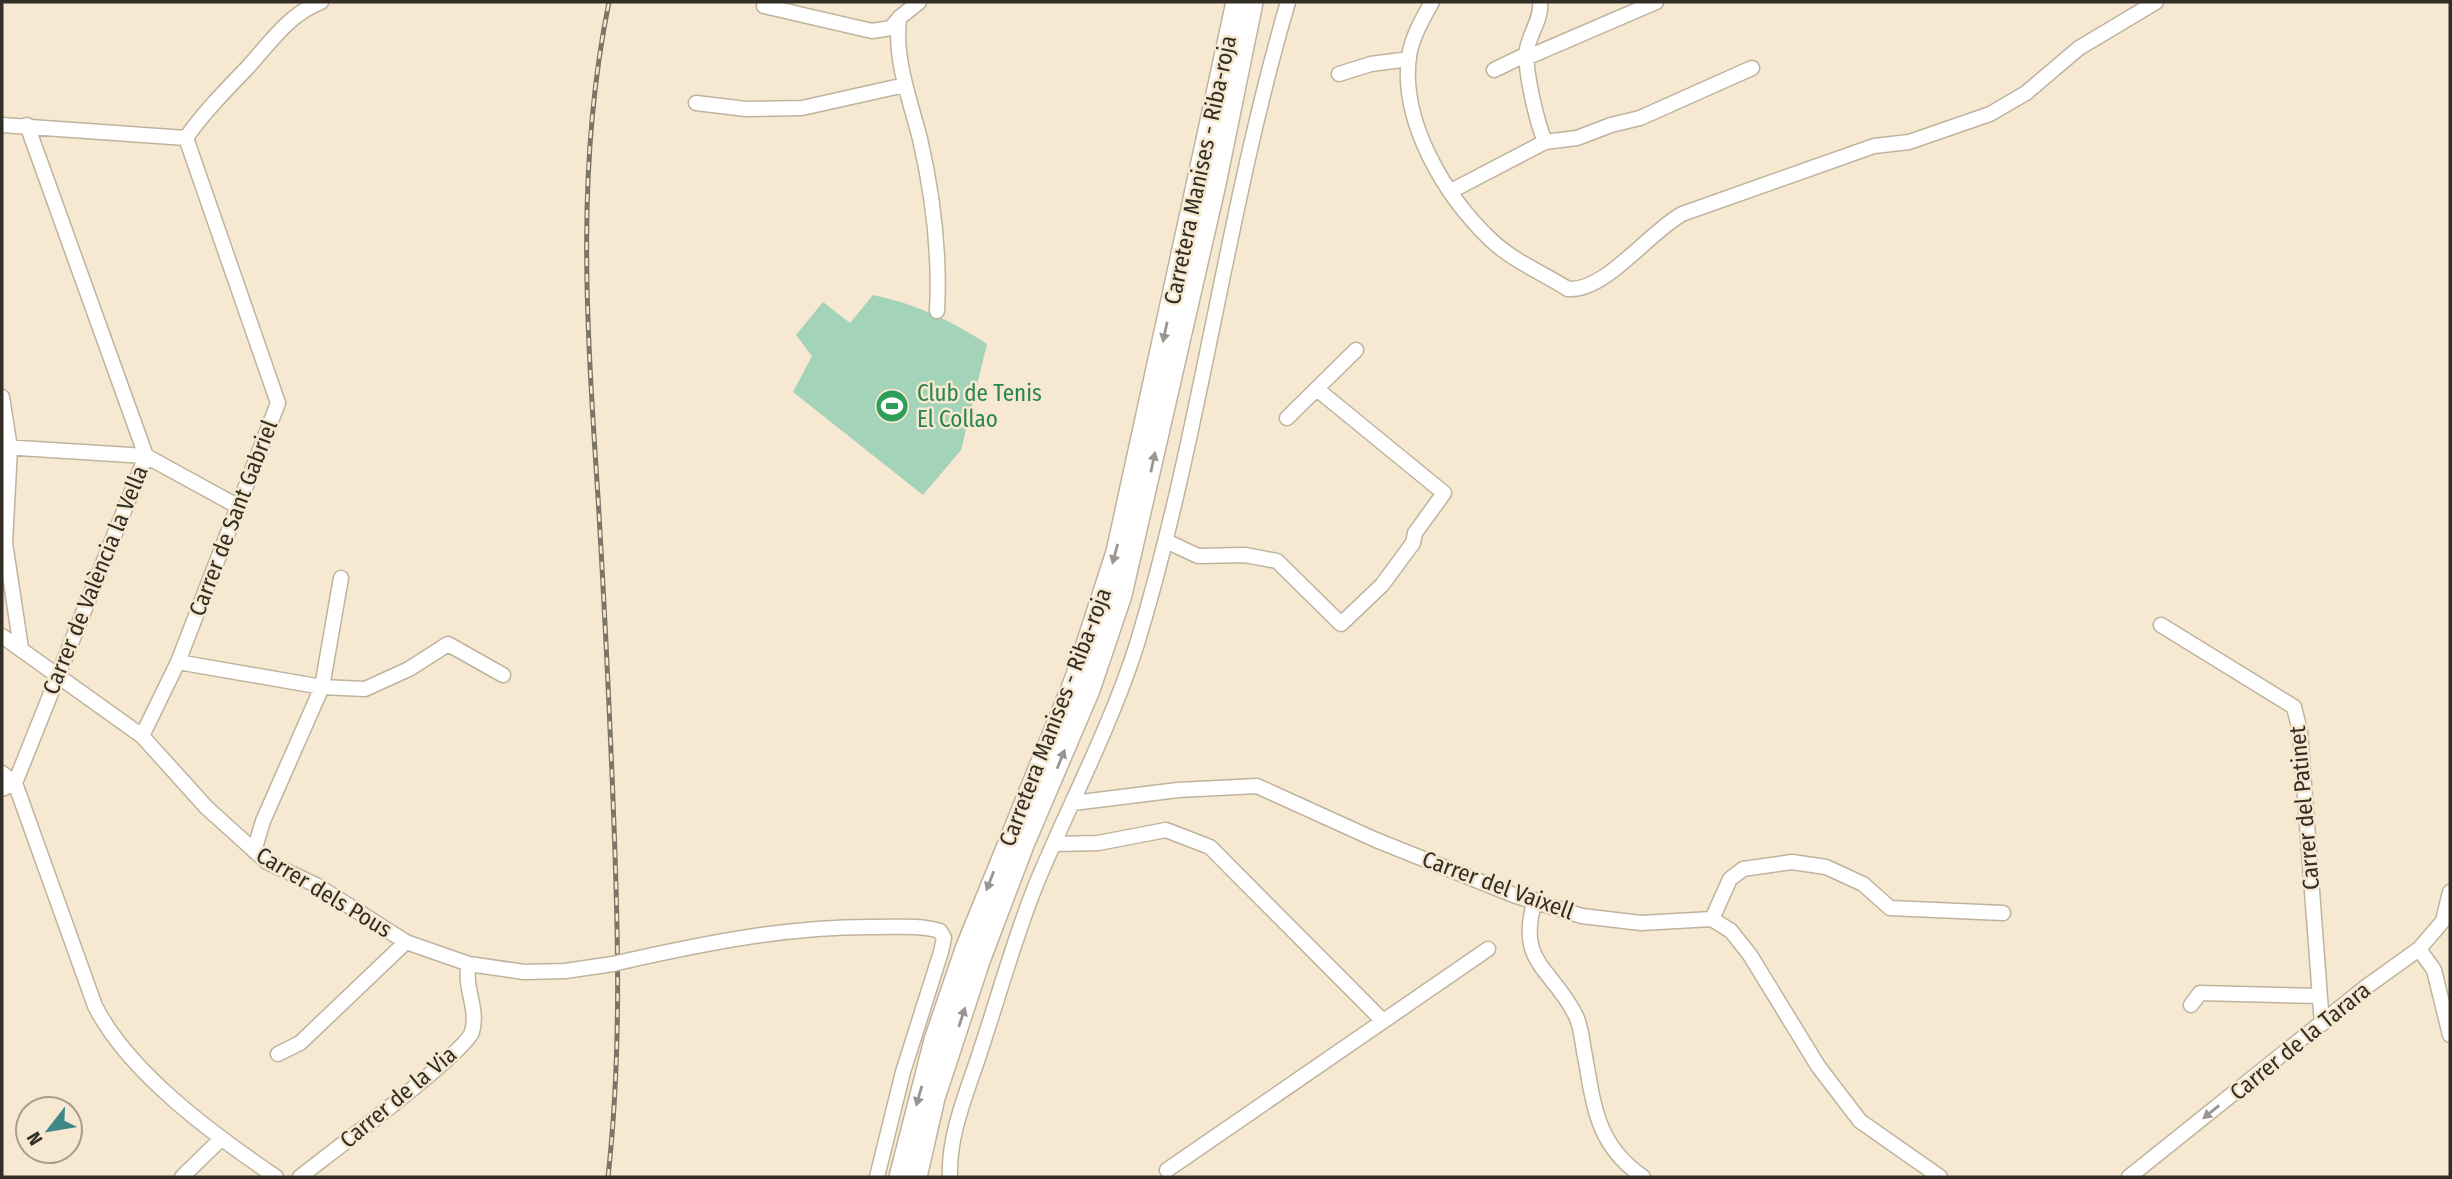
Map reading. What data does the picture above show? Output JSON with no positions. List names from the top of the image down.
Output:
{
  "streets": {
    "main road": ["Carretera Manises - Riba-roja"],
    "street": [
      "Carrer de Sant Gabriel",
      "Carrer de València la Vella",
      "Carrer del Patinet",
      "Carrer del Vaixell",
      "Carrer dels Pous",
      "Carrer de la Tarara",
      "Carrer de la Via"
    ]
  },
  "crossings": [
    ["Carrer de Sant Gabriel", "Carrer dels Pous"],
    ["Carrer de València la Vella", "Carrer dels Pous"],
    ["Carrer del Patinet", "Carrer de la Tarara"],
    ["Carrer dels Pous", "Carrer de la Via"]
  ],
  "one_way": ["Carrer de la Tarara"],
  "places": {
    "sports": ["Club de Tenis El Collao"]
  },
  "north": "bottom left"
}
